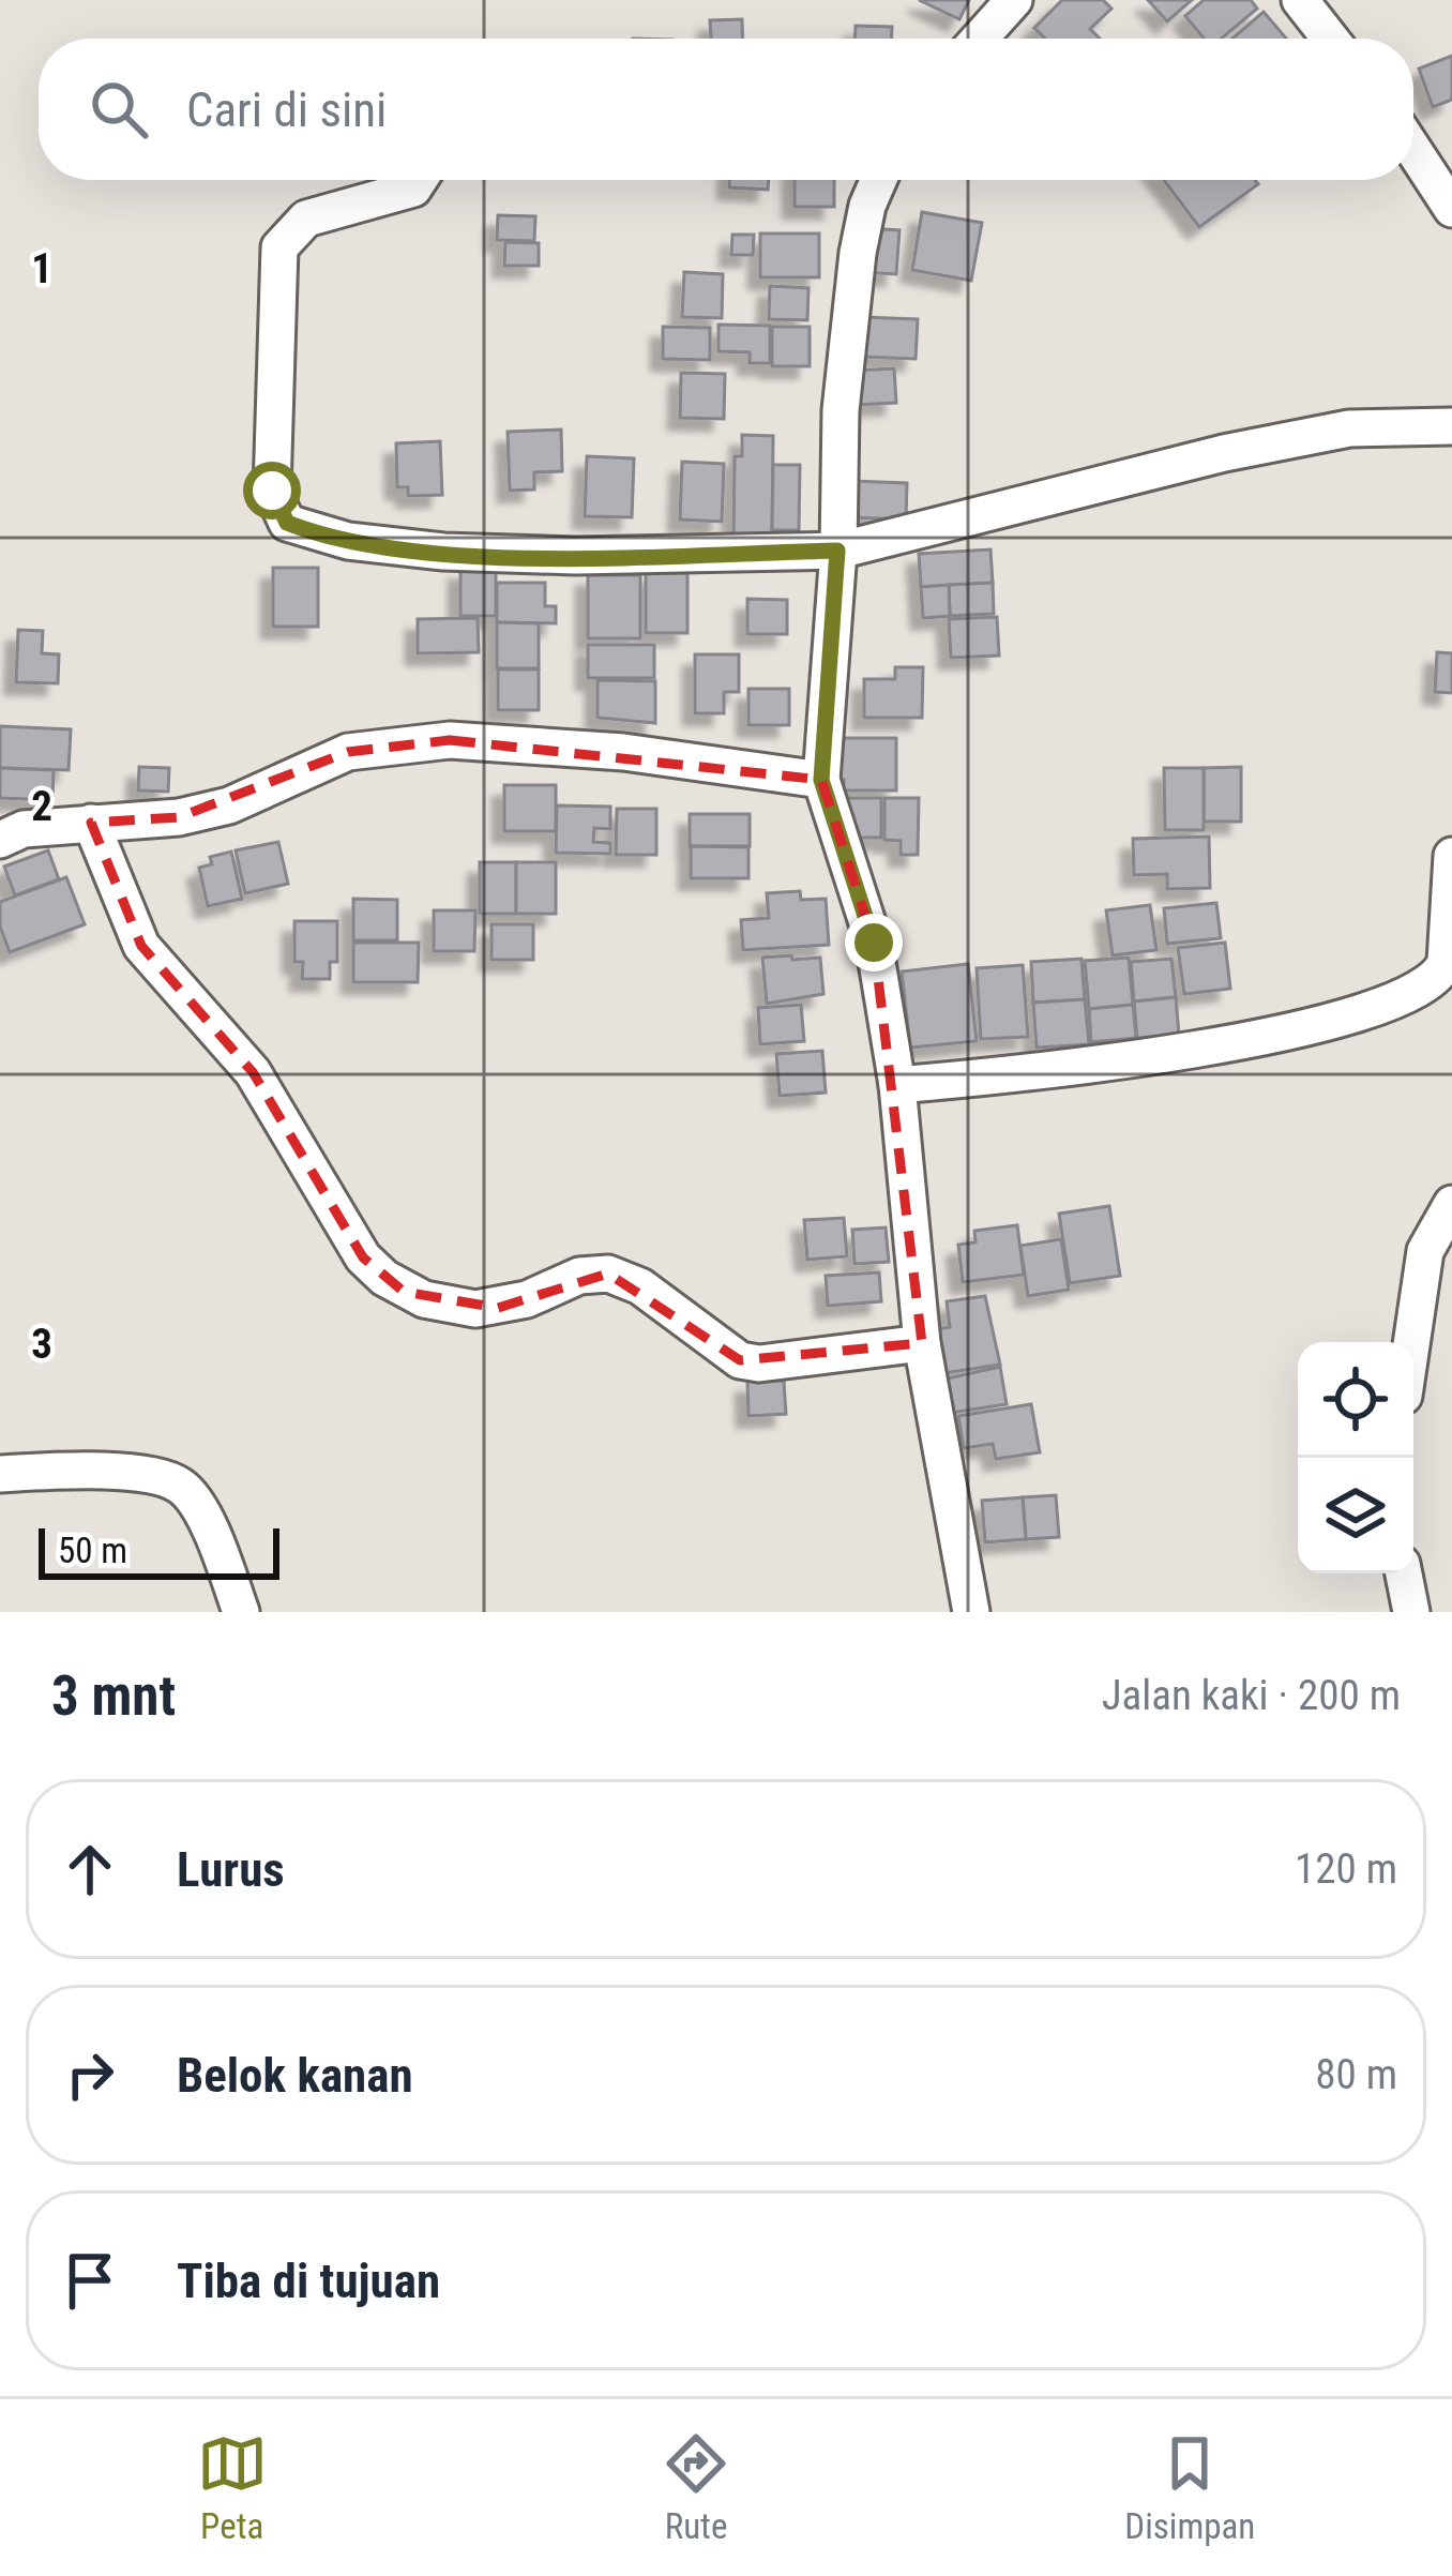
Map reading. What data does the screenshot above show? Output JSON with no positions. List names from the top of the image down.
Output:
{
  "scale_bar": "50 m",
  "page": {
    "search": "Cari di sini",
    "scale": "50 m",
    "heading": ["3 mnt", "Jalan kaki · 200 m"],
    "list": [
      ["Lurus", "120 m"],
      ["Belok kanan", "80 m"],
      "Tiba di tujuan"
    ],
    "nav": ["Peta", "Rute", "Disimpan"]
  },
  "grid": {
    "rows": ["1", "2", "3"]
  }
}
